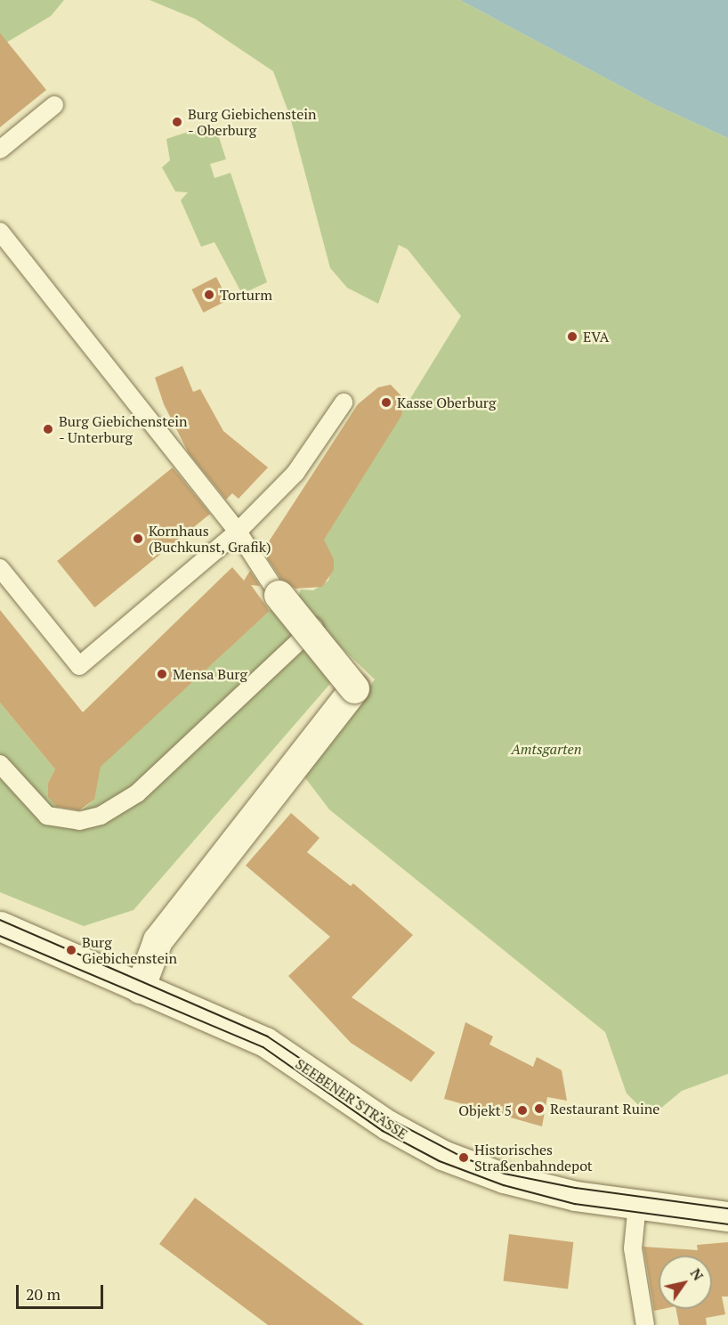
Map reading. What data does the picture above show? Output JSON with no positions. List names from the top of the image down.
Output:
{
  "streets": {
    "street": ["SEEBENER STRASSE"]
  },
  "parks": ["Amtsgarten"],
  "places": [
    "Burg Giebichenstein - Oberburg",
    "Torturm",
    "EVA",
    "Kasse Oberburg",
    "Burg Giebichenstein - Unterburg",
    "Kornhaus (Buchkunst, Grafik)",
    "Mensa Burg",
    "Burg Giebichenstein",
    "Restaurant Ruine",
    "Objekt 5",
    "Historisches Straßenbahndepot"
  ],
  "scale_bar": "20 m",
  "north": "top right"
}
